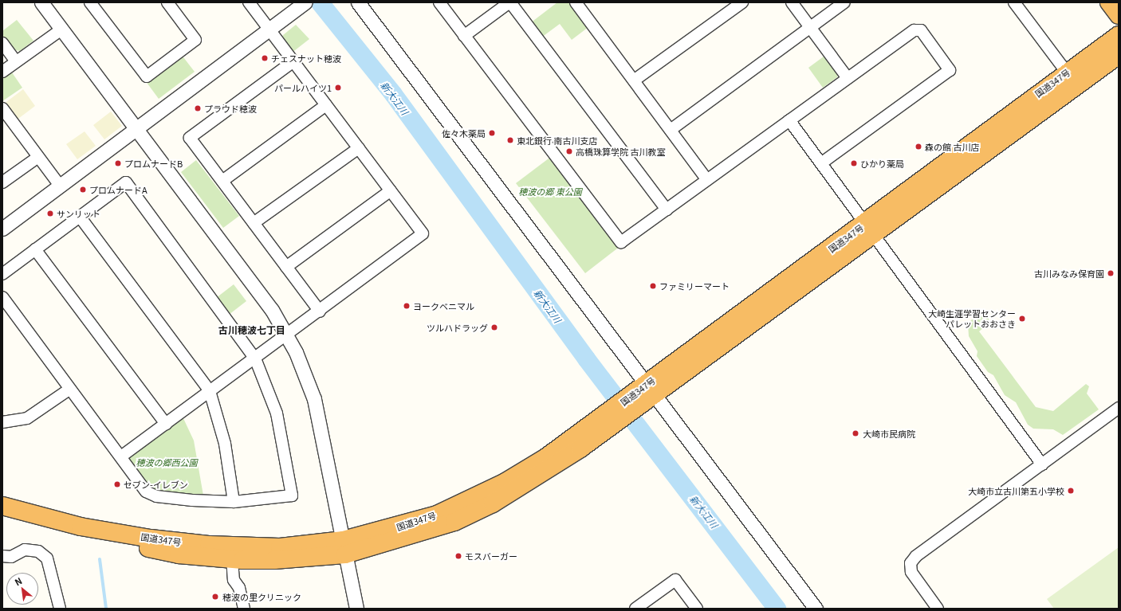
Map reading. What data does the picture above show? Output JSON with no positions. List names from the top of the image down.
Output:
{
  "streets": {
    "highway": ["国道347号"]
  },
  "districts": ["古川穂波七丁目"],
  "water": ["新大江川"],
  "parks": ["穂波の郷 東公園", "穂波の郷西公園"],
  "places": [
    "チェスナット穂波",
    "パールハイツ1",
    "プラウド穂波",
    "佐々木薬局",
    "東北銀行 南古川支店",
    "森の館 古川店",
    "高橋珠算学院 古川教室",
    "プロムナードB",
    "ひかり薬局",
    "プロムナードA",
    "サンリット",
    "古川みなみ保育園",
    "ファミリーマート",
    "ヨークベニマル",
    "大崎生涯学習センター パレットおおさき",
    "ツルハドラッグ",
    "大崎市民病院",
    "セブン-イレブン",
    "大崎市立古川第五小学校",
    "モスバーガー",
    "穂波の里クリニック"
  ],
  "north": "top left"
}
